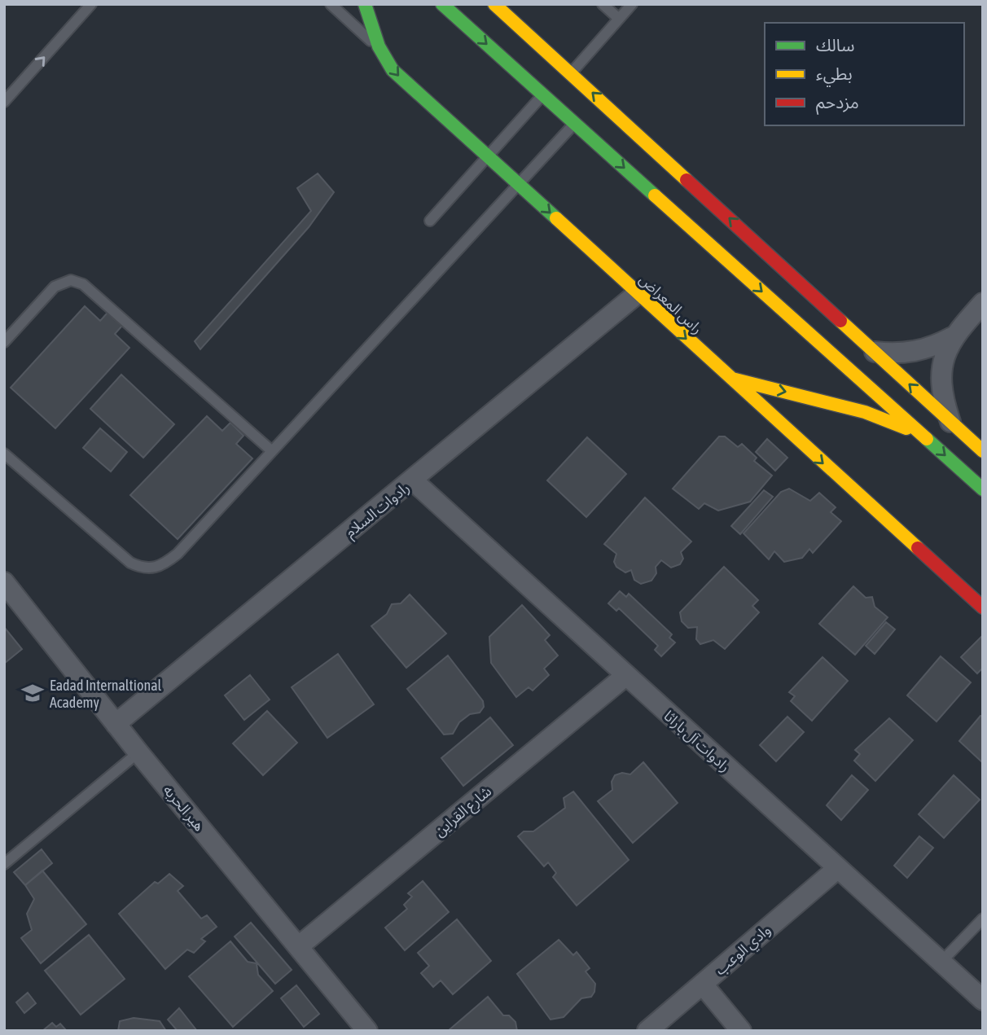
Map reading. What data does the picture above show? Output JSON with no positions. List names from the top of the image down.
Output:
{
  "streets": {
    "street": [
      "راس المعراض",
      "رادوات السلام",
      "رادوات آل باراثا",
      "هير الحربه",
      "شارع القراين",
      "وادي الوعب"
    ]
  },
  "crossings": [
    ["راس المعراض", "رادوات السلام"],
    ["رادوات السلام", "رادوات آل باراثا"],
    ["رادوات السلام", "هير الحربه"],
    ["رادوات آل باراثا", "شارع القراين"],
    ["رادوات آل باراثا", "وادي الوعب"],
    ["هير الحربه", "شارع القراين"]
  ],
  "places": {
    "school or university": ["Eadad Internaltional Academy"]
  },
  "legend": ["سالك", "بطيء", "مزدحم"]
}
